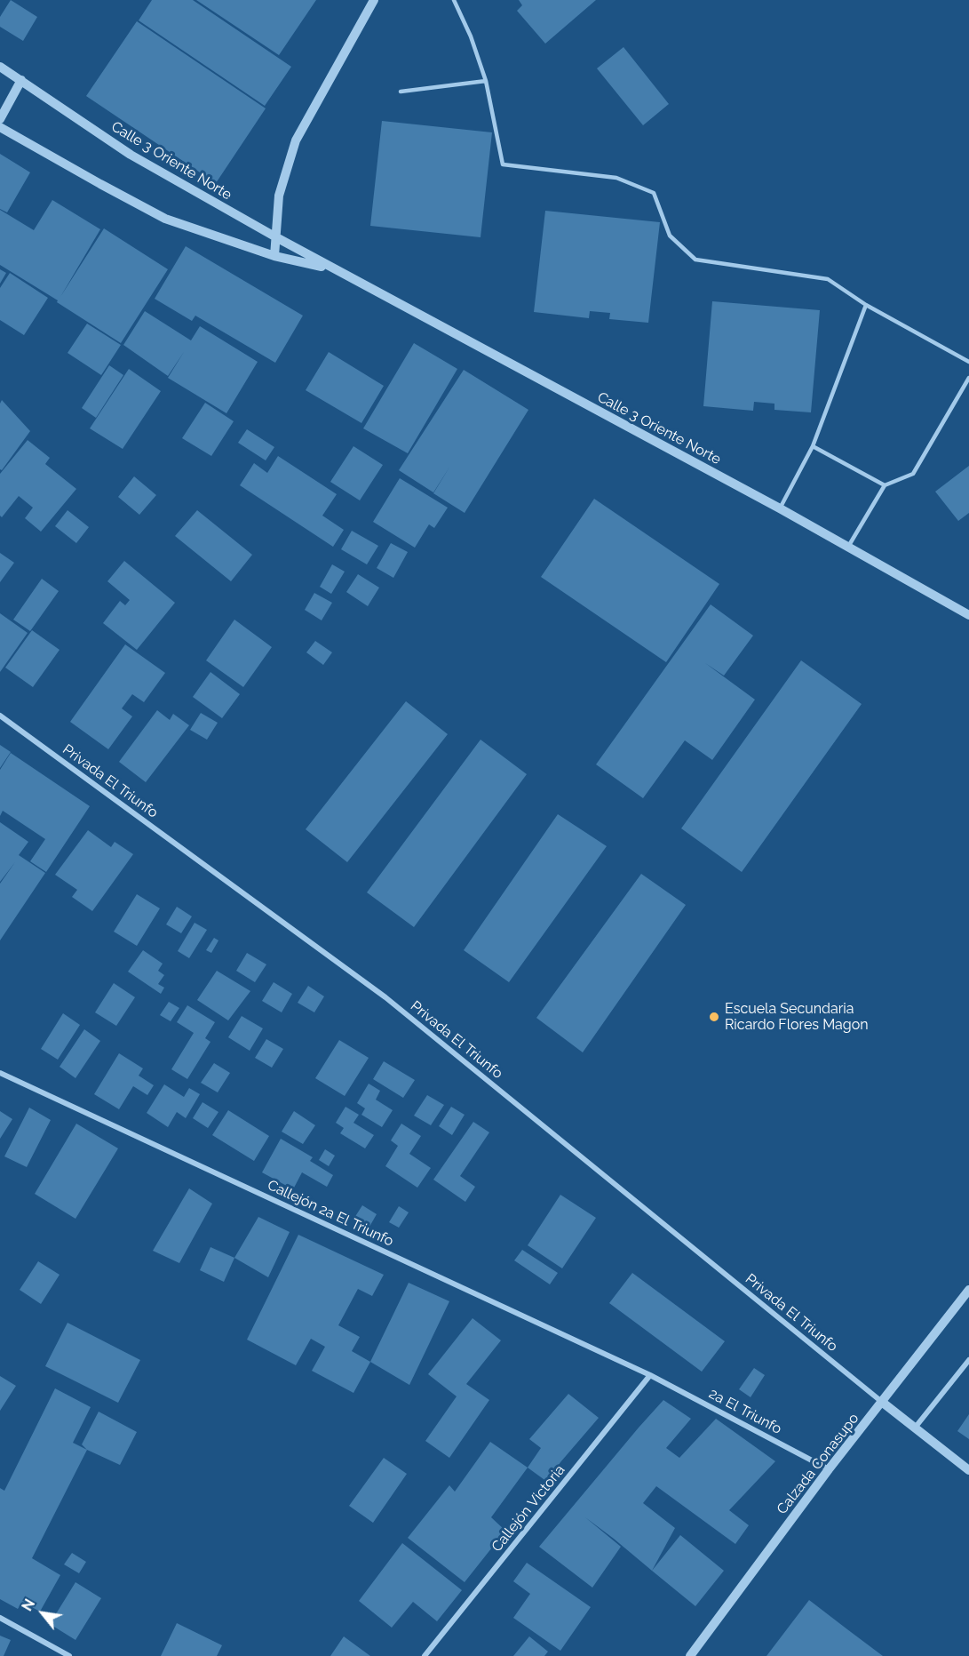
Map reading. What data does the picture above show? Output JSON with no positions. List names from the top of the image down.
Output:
{
  "streets": {
    "street": [
      "Calle 3 Oriente Norte",
      "Privada El Triunfo",
      "Callejón 2a El Triunfo",
      "2a El Triunfo",
      "Calzada Conasupo",
      "Callejón Victoria"
    ]
  },
  "crossings": [
    ["Privada El Triunfo", "Calzada Conasupo"],
    ["Callejón 2a El Triunfo", "2a El Triunfo"],
    ["Callejón 2a El Triunfo", "Callejón Victoria"],
    ["2a El Triunfo", "Calzada Conasupo"],
    ["2a El Triunfo", "Callejón Victoria"]
  ],
  "places": ["Escuela Secundaria Ricardo Flores Magon"],
  "north": "top left"
}
